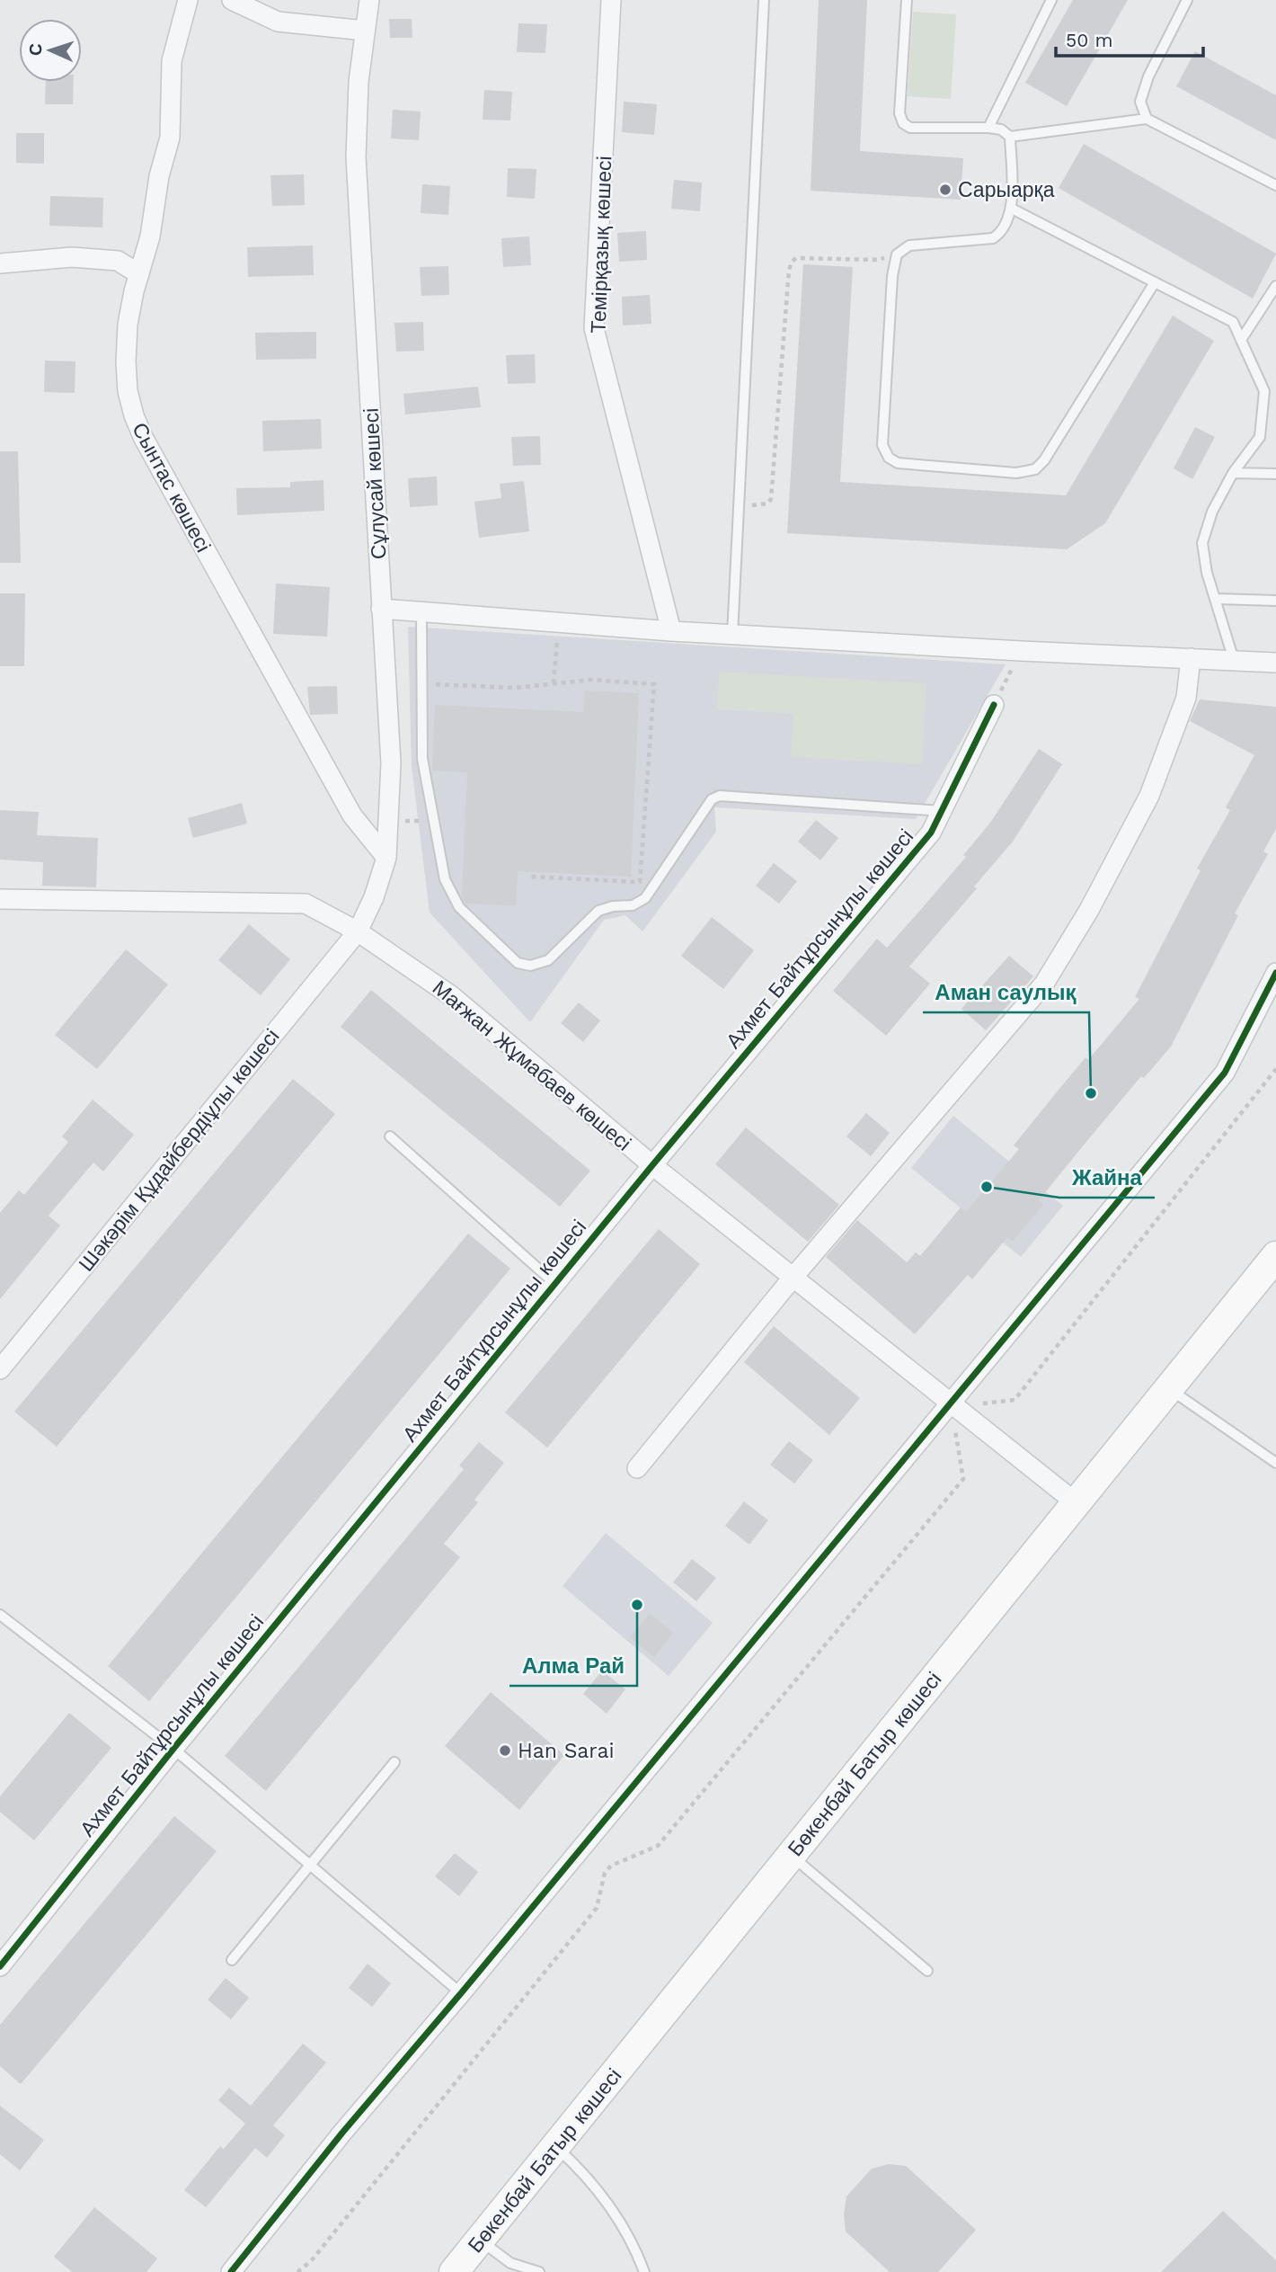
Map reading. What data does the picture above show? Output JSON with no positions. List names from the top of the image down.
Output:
{
  "streets": {
    "main road": ["Бөкенбай Батыр көшесі"],
    "street": [
      "Темірқазық көшесі",
      "Сұлусай көшесі",
      "Сынтас көшесі",
      "Ахмет Байтұрсынұлы көшесі",
      "Мағжан Жұмабаев көшесі",
      "Шәкәрім Құдайбердіұлы көшесі"
    ]
  },
  "crossings": [
    ["Сұлусай көшесі", "Сынтас көшесі"],
    ["Сұлусай көшесі", "Мағжан Жұмабаев көшесі"],
    ["Сұлусай көшесі", "Шәкәрім Құдайбердіұлы көшесі"],
    ["Ахмет Байтұрсынұлы көшесі", "Мағжан Жұмабаев көшесі"],
    ["Мағжан Жұмабаев көшесі", "Шәкәрім Құдайбердіұлы көшесі"],
    ["Мағжан Жұмабаев көшесі", "Бөкенбай Батыр көшесі"]
  ],
  "places": [
    "Сарыарқа",
    "Аман саулық",
    "Жайна",
    "Алма Рай",
    "Han Sarai"
  ],
  "scale_bar": "50 m",
  "north": "left"
}
